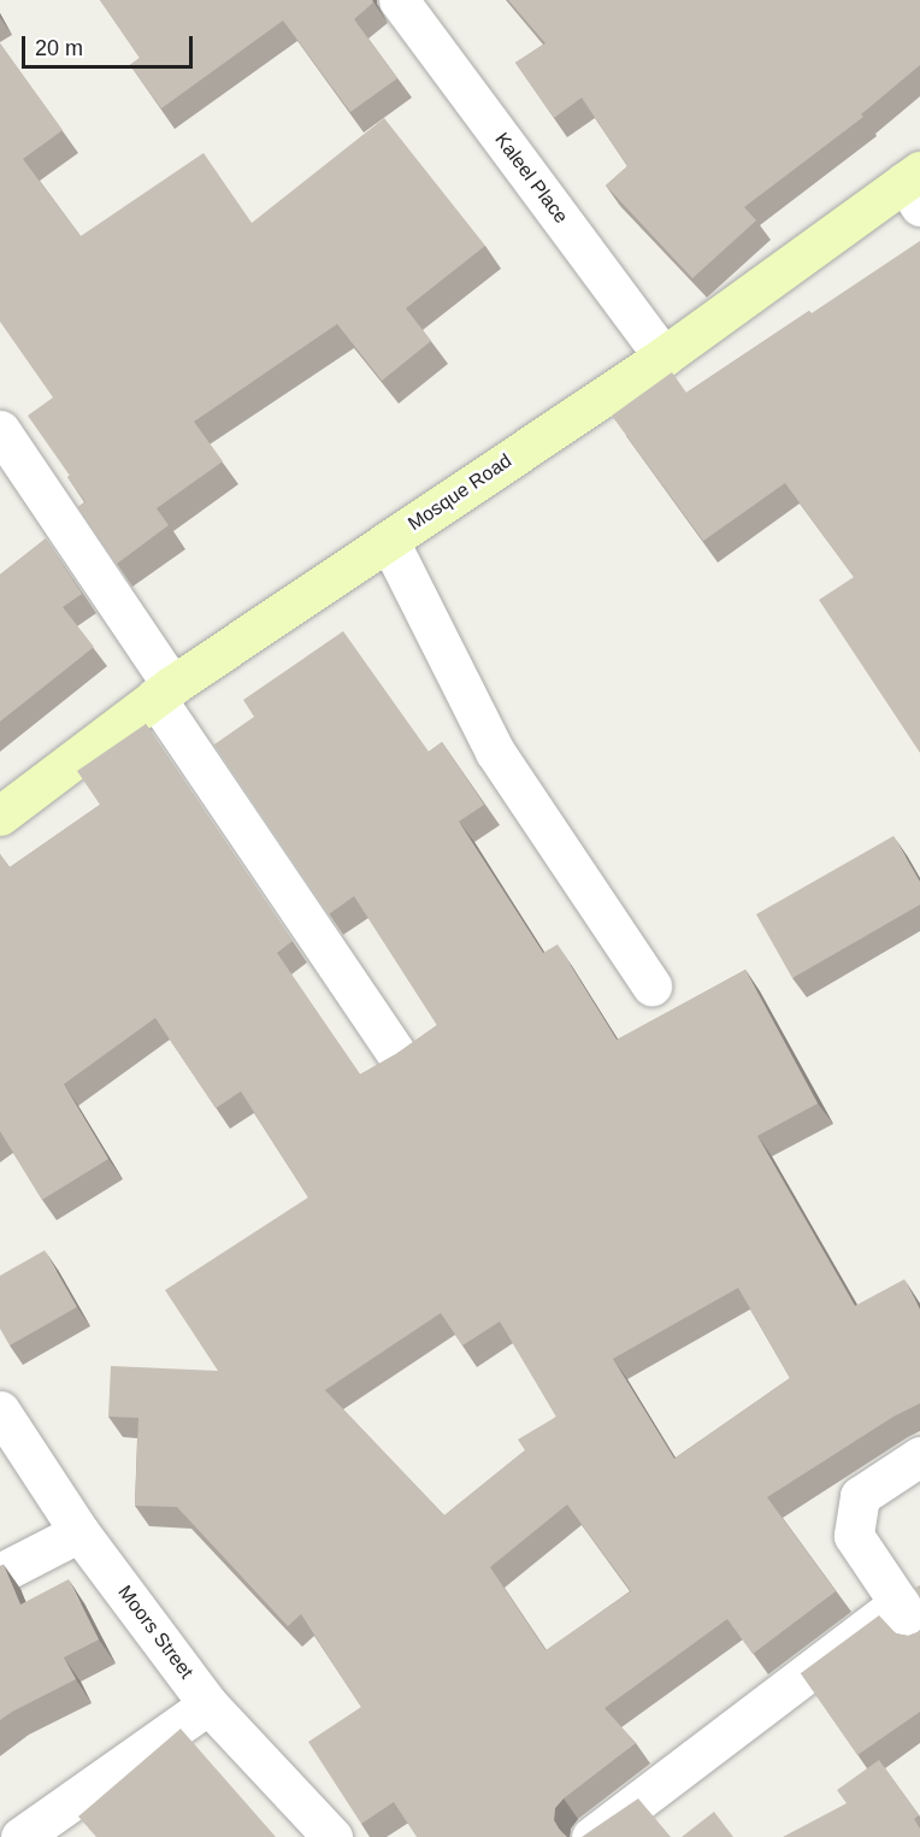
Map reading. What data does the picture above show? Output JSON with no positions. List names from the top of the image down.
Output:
{
  "streets": {
    "street": ["Kaleel Place", "Mosque Road", "Moors Street"]
  },
  "crossings": [
    ["Kaleel Place", "Mosque Road"]
  ],
  "scale_bar": "20 m"
}
